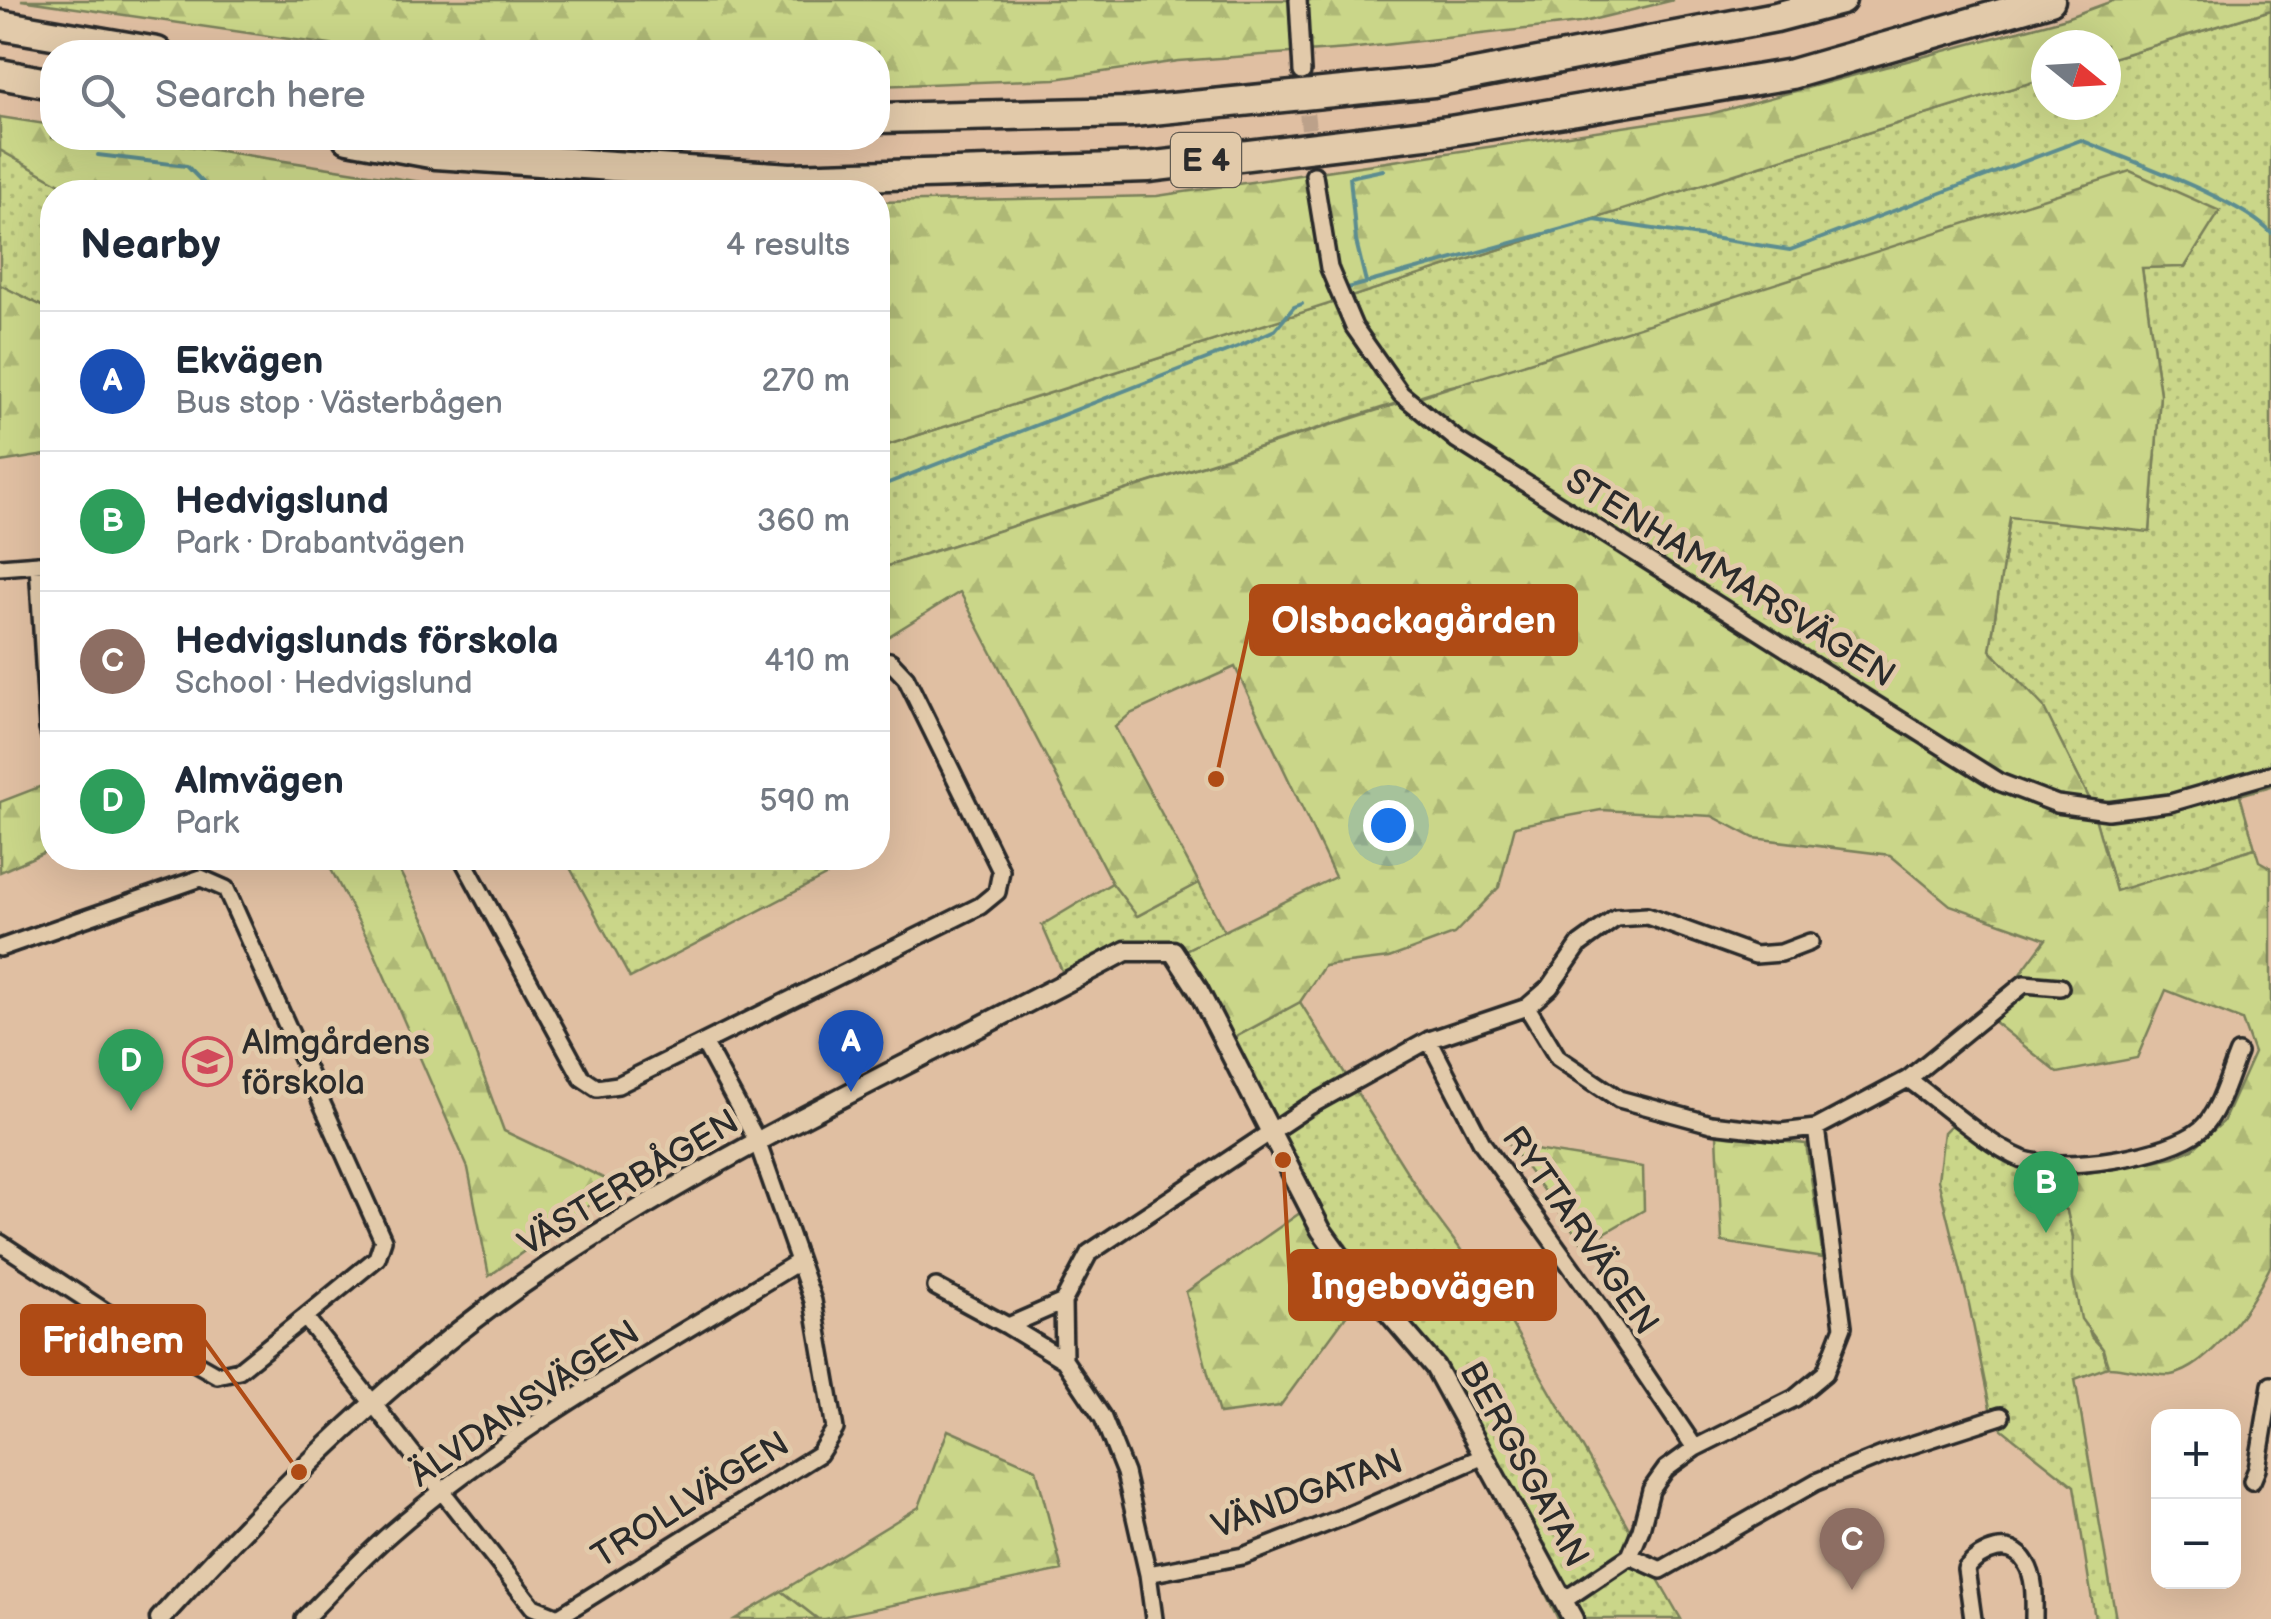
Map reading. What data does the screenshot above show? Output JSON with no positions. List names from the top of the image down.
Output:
{
  "streets": {
    "highway": ["E 4"],
    "street": [
      "STENHAMMARSVÄGEN",
      "VÄSTERBÅGEN",
      "RYTTARVÄGEN",
      "ÄLVDANSVÄGEN",
      "BERGSGATAN",
      "VÄNDGATAN",
      "TROLLVÄGEN"
    ]
  },
  "crossings": [
    ["VÄSTERBÅGEN", "BERGSGATAN"],
    ["VÄSTERBÅGEN", "TROLLVÄGEN"],
    ["ÄLVDANSVÄGEN", "TROLLVÄGEN"],
    ["BERGSGATAN", "VÄNDGATAN"]
  ],
  "places": {
    "other": ["Olsbackagården", "Ingebovägen", "Fridhem"],
    "school or university": ["Almgårdens förskola"]
  },
  "north": "right",
  "page": {
    "search": "Search here",
    "heading": ["Nearby", "4 results"],
    "list": [
      {
        "mark": "A",
        "name": "Ekvägen",
        "note": "Bus stop · Västerbågen",
        "value": "270 m"
      },
      {
        "mark": "B",
        "name": "Hedvigslund",
        "note": "Park · Drabantvägen",
        "value": "360 m"
      },
      {
        "mark": "C",
        "name": "Hedvigslunds förskola",
        "note": "School · Hedvigslund",
        "value": "410 m"
      },
      {
        "mark": "D",
        "name": "Almvägen",
        "note": "Park",
        "value": "590 m"
      }
    ],
    "pins": [
      "A",
      "D",
      "B",
      "C"
    ],
    "map_buttons": ["+", "−"]
  }
}
